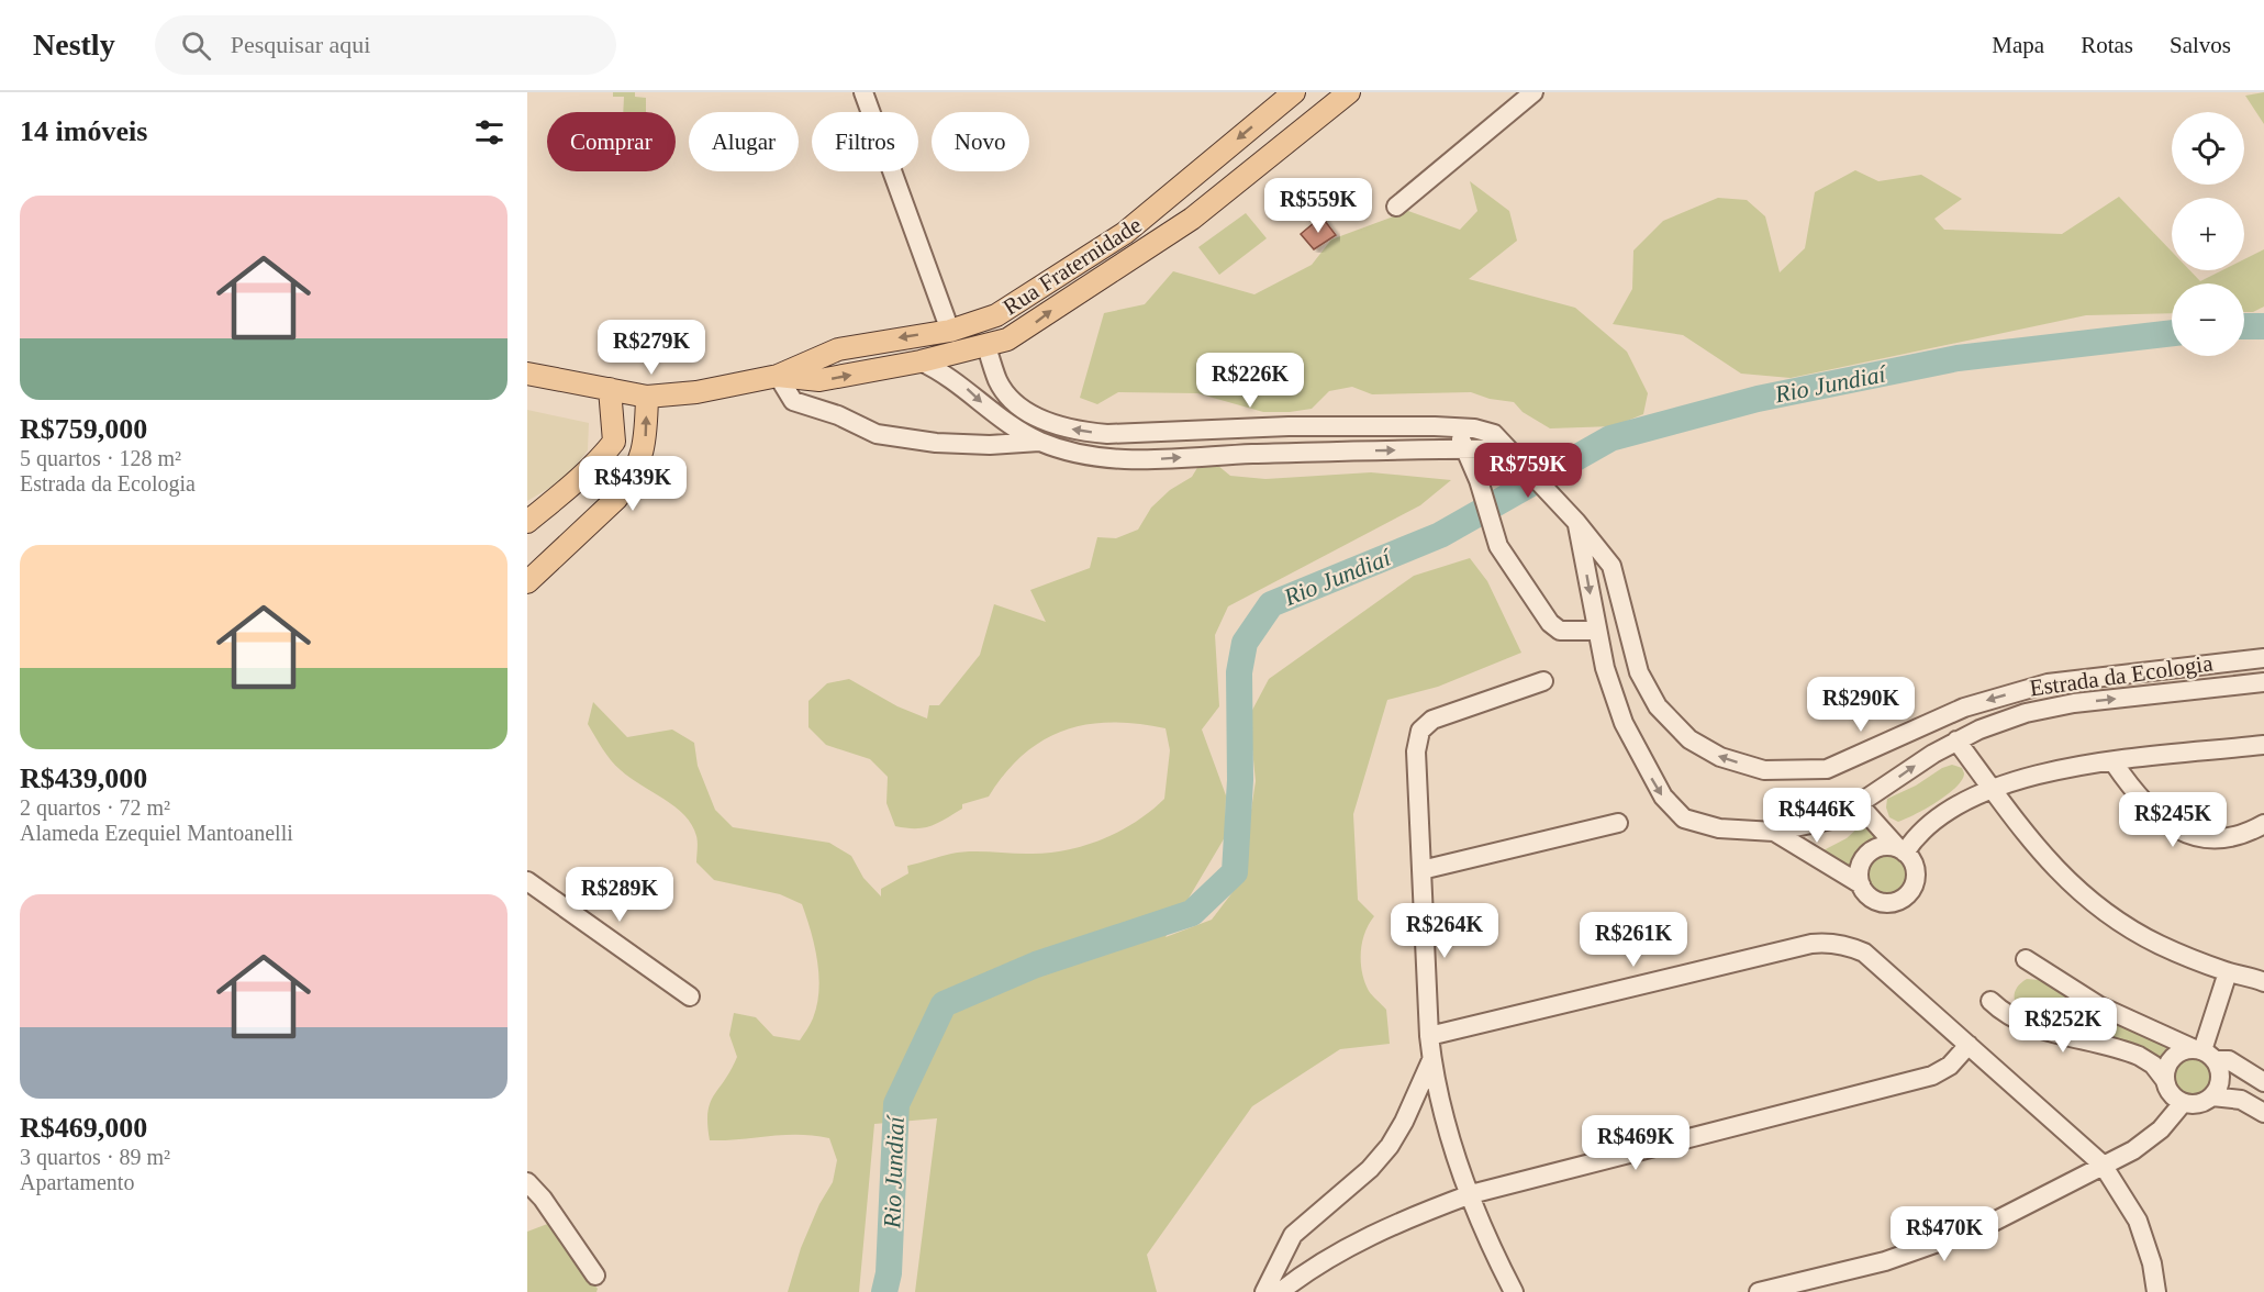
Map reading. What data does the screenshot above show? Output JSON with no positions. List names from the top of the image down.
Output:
{
  "streets": {
    "main road": ["Rua Fraternidade"],
    "street": ["Estrada da Ecologia"]
  },
  "water": ["Rio Jundiaí"],
  "page": {
    "header": "Nestly",
    "search": "Pesquisar aqui",
    "nav": ["Mapa", "Rotas", "Salvos"],
    "heading": "14 imóveis",
    "map_buttons": ["+", "−"],
    "chip": [
      "Comprar",
      "Alugar",
      "Filtros",
      "Novo"
    ],
    "list": [
      {
        "name": "R$759,000",
        "note": "5 quartos · 128 m² · Estrada da Ecologia"
      },
      {
        "name": "R$439,000",
        "note": "2 quartos · 72 m² · Alameda Ezequiel Mantoanelli"
      },
      {
        "name": "R$469,000",
        "note": "3 quartos · 89 m² · Apartamento"
      }
    ],
    "price": [
      "R$559K",
      "R$279K",
      "R$226K",
      "R$759K",
      "R$439K",
      "R$290K",
      "R$446K",
      "R$245K",
      "R$289K",
      "R$264K",
      "R$261K",
      "R$252K",
      "R$469K",
      "R$470K"
    ]
  }
}
